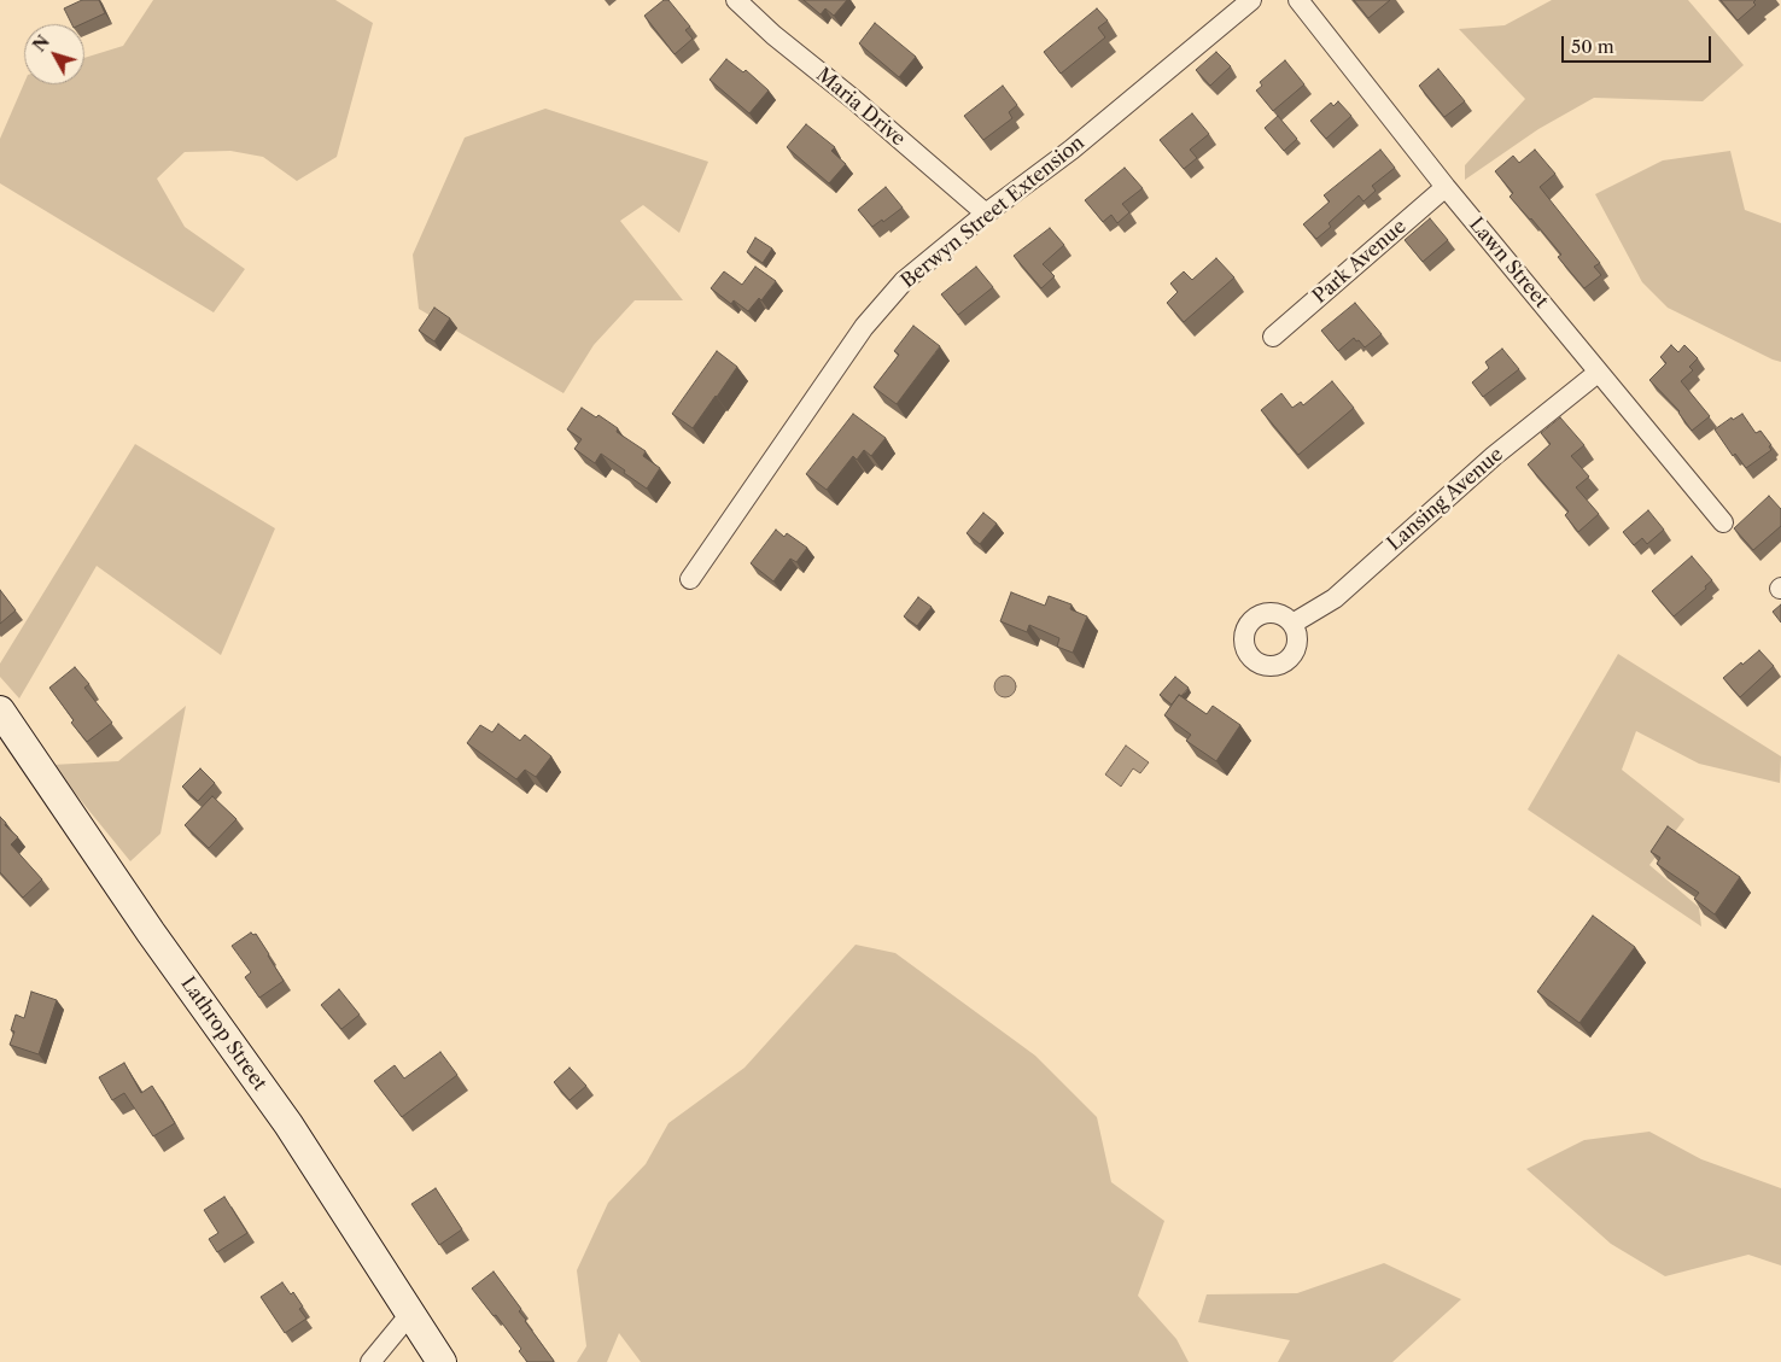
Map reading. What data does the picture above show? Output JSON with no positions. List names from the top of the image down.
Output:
{
  "streets": {
    "street": [
      "Maria Drive",
      "Berwyn Street Extension",
      "Park Avenue",
      "Lawn Street",
      "Lansing Avenue",
      "Lathrop Street"
    ]
  },
  "crossings": [
    ["Maria Drive", "Berwyn Street Extension"],
    ["Park Avenue", "Lawn Street"],
    ["Lawn Street", "Lansing Avenue"]
  ],
  "scale_bar": "50 m",
  "north": "top left"
}
